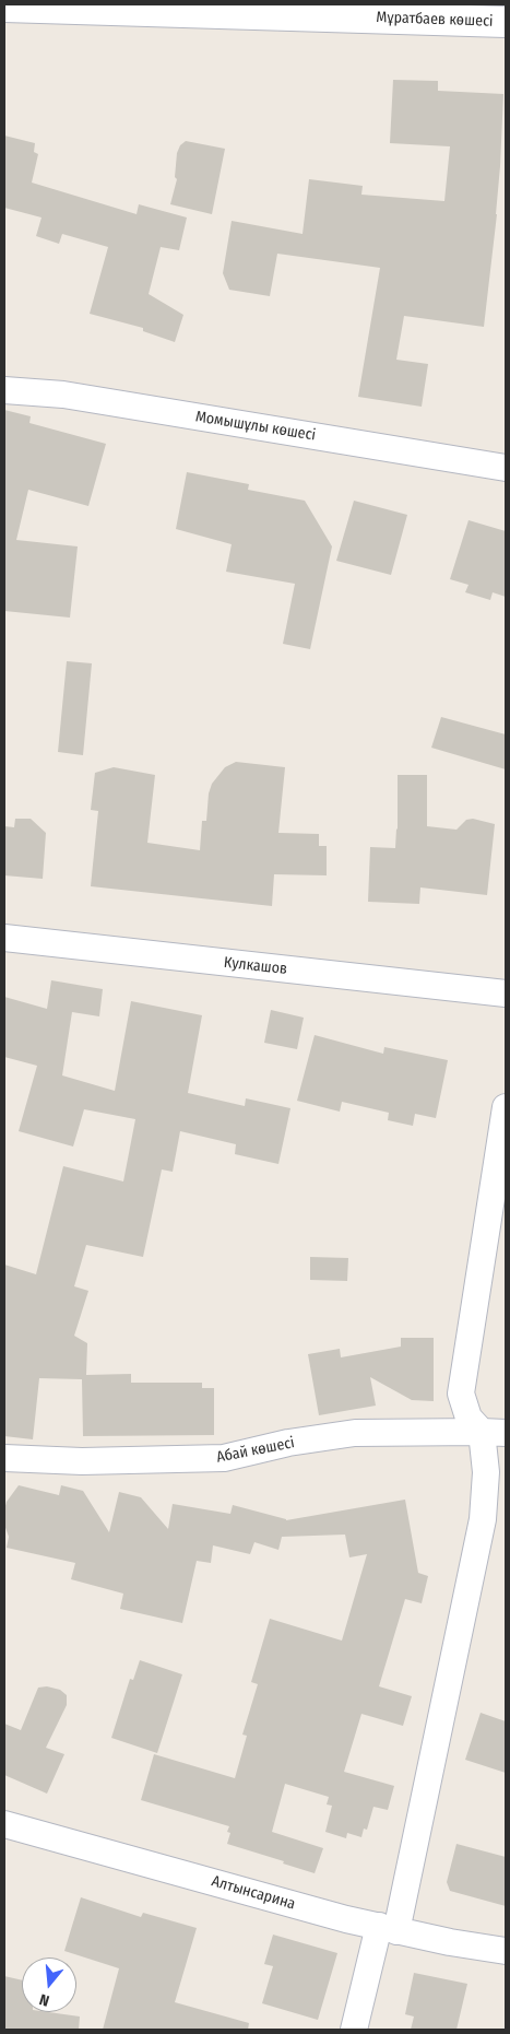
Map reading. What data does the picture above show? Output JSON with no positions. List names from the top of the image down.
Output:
{
  "streets": {
    "street": [
      "Мұратбаев көшесі",
      "Момышұлы көшесі",
      "Кулкашов",
      "Абай көшесі",
      "Алтынсарина"
    ]
  },
  "north": "bottom"
}
